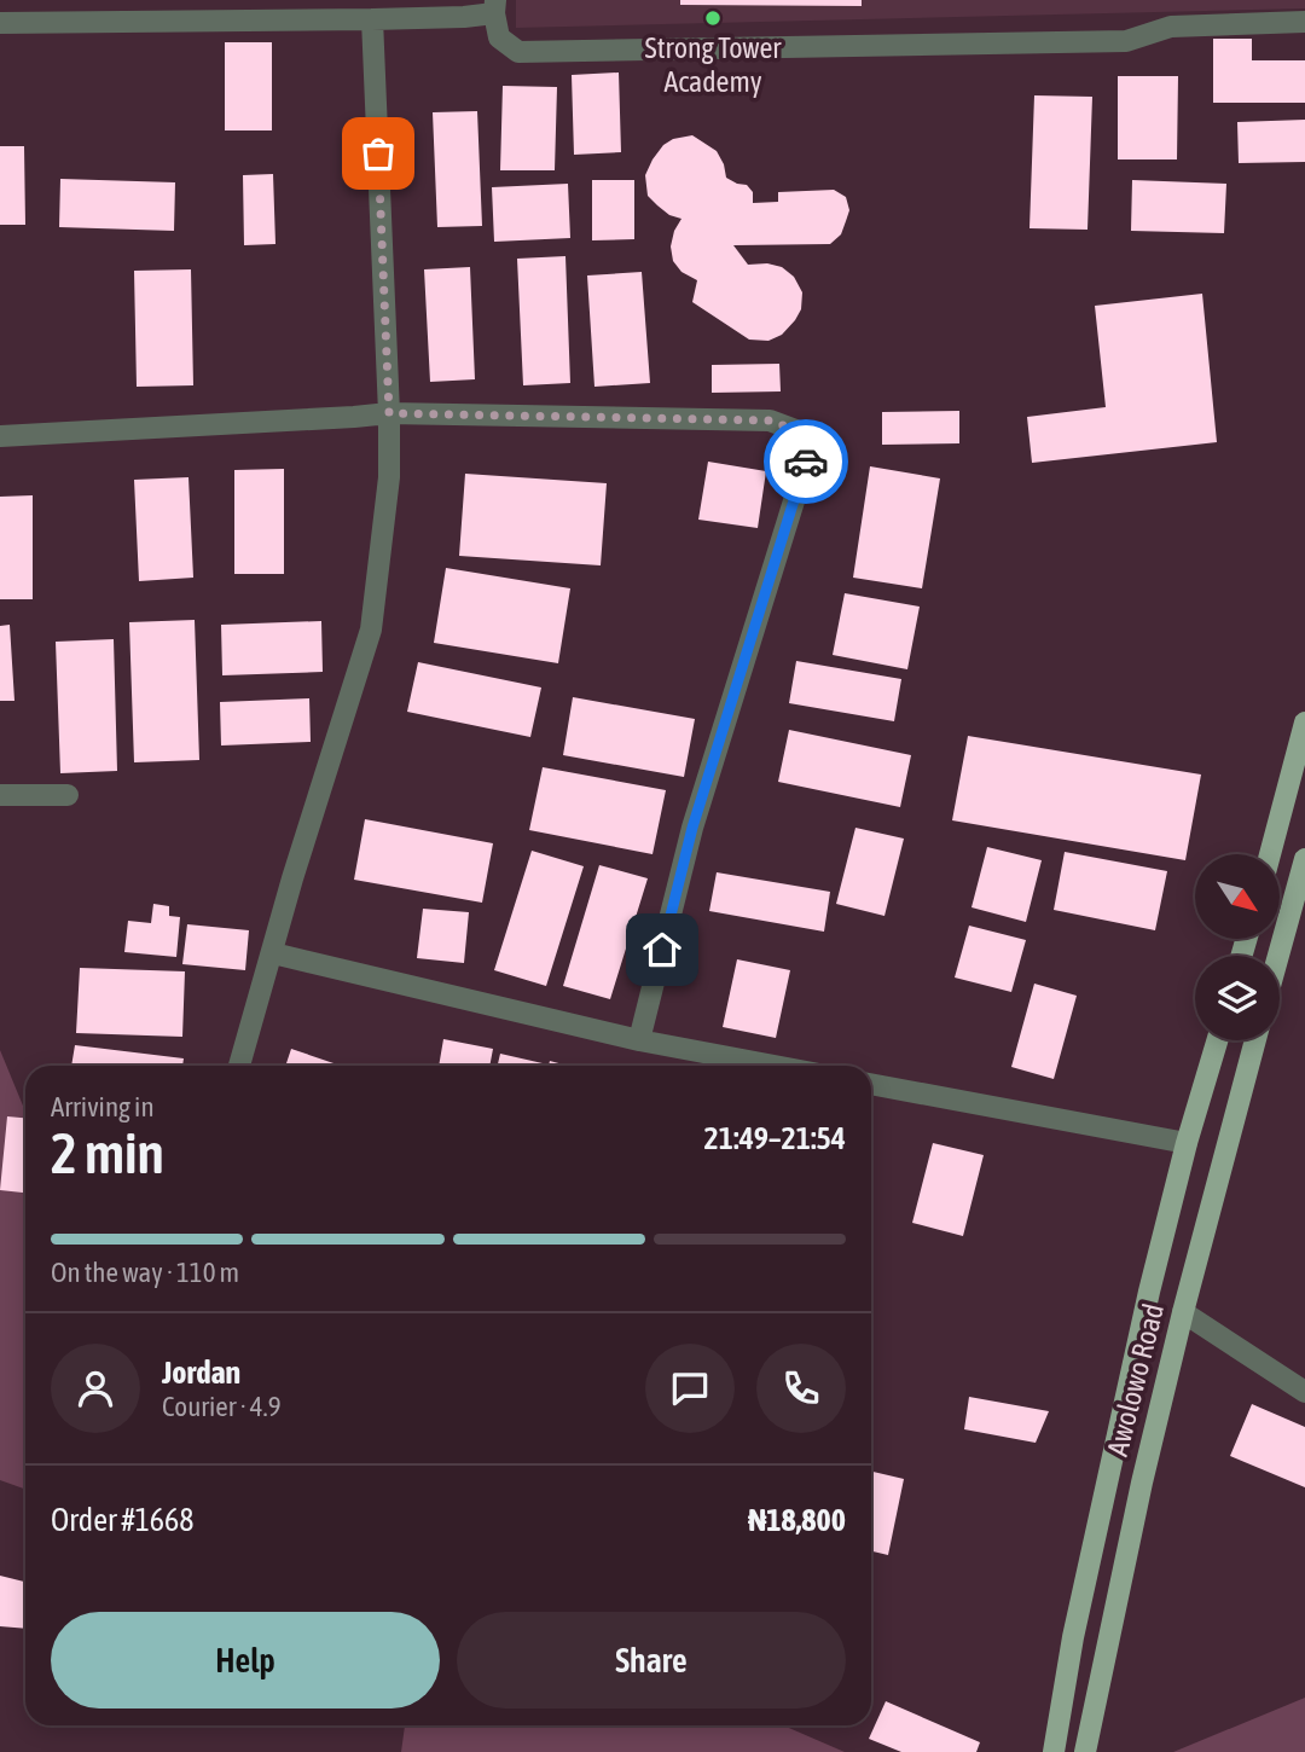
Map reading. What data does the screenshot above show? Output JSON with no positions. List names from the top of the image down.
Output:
{
  "streets": {
    "main road": ["Awolowo Road"]
  },
  "places": ["Strong Tower Academy"],
  "north": "bottom right",
  "page": {
    "heading": ["2 min", "Arriving in", "21:49–21:54"],
    "panel": [
      "Jordan",
      "Courier · 4.9",
      "Order #1668",
      "₦18,800"
    ],
    "bar": "On the way · 110 m",
    "buttons": ["Help", "Share"]
  }
}
